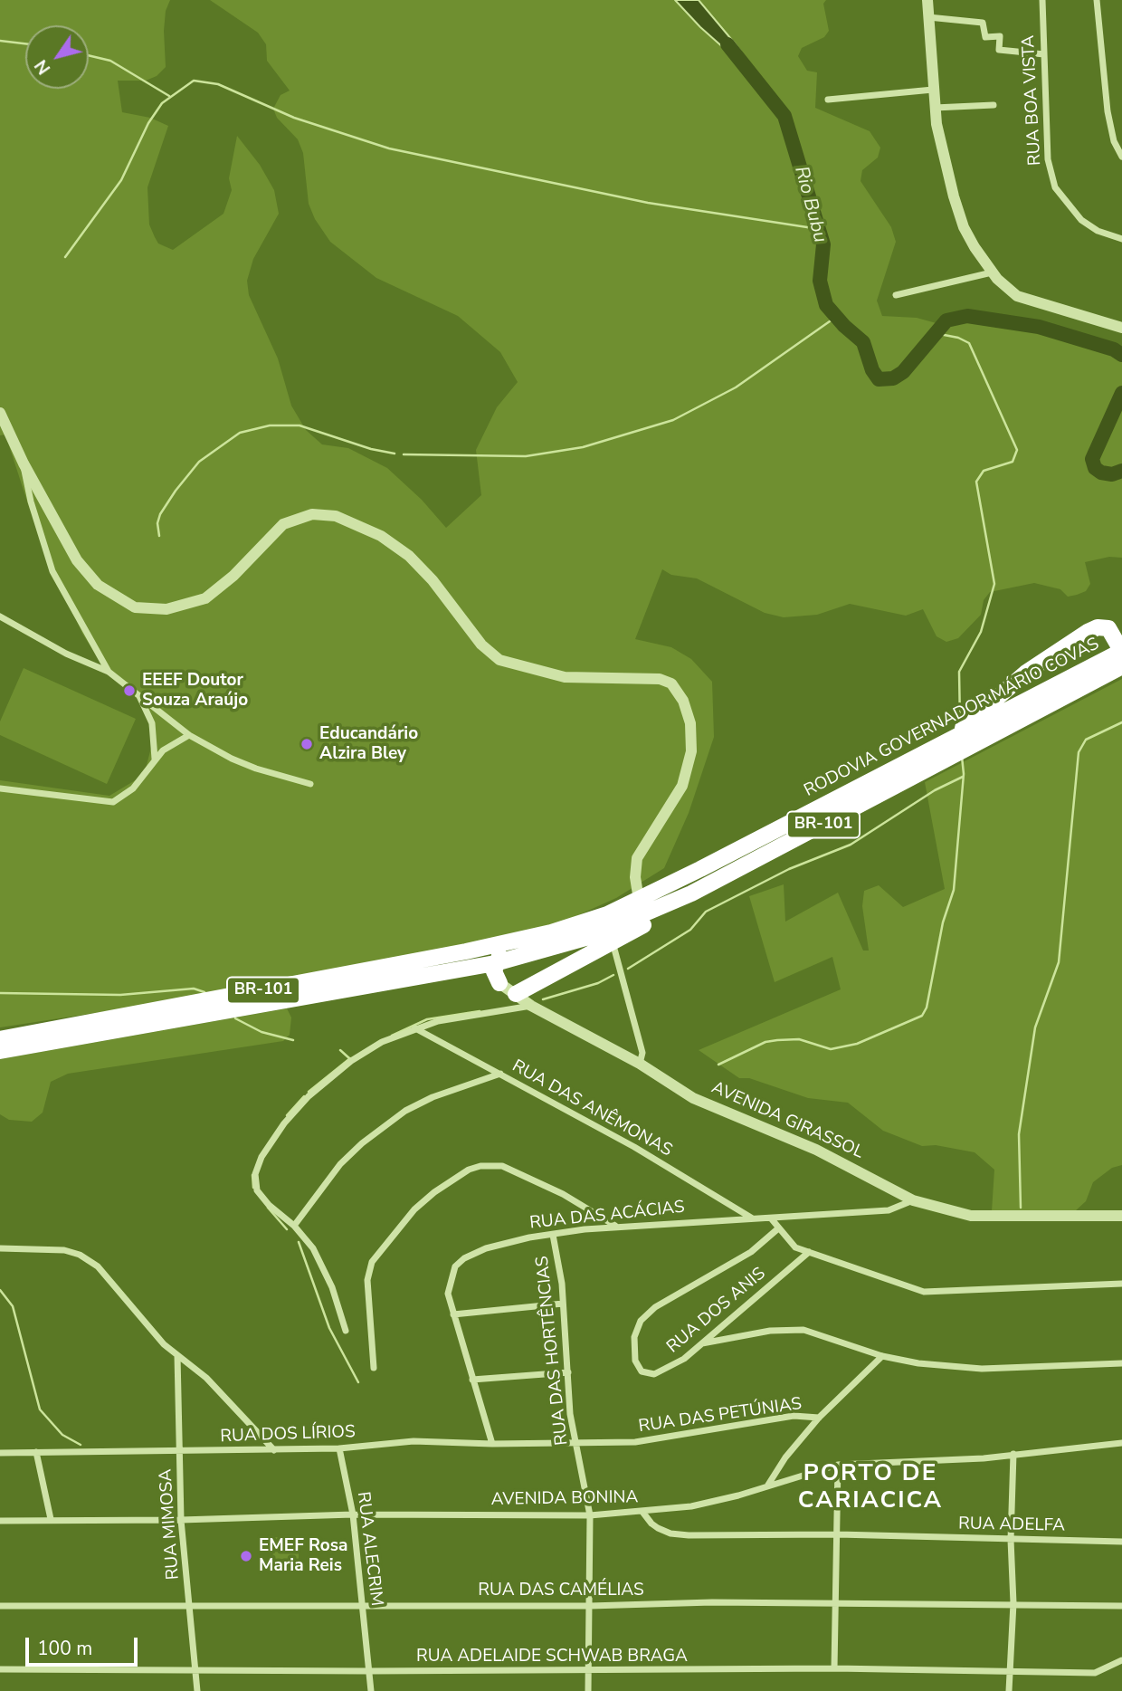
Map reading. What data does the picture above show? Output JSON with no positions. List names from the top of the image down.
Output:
{
  "streets": {
    "highway": ["RODOVIA GOVERNADOR MÁRIO COVAS", "BR-101"],
    "street": [
      "RUA BOA VISTA",
      "RUA DAS ANÊMONAS",
      "AVENIDA GIRASSOL",
      "RUA DAS ACÁCIAS",
      "RUA DOS ANIS",
      "RUA DAS HORTÊNCIAS",
      "RUA DAS PETÚNIAS",
      "RUA DOS LÍRIOS",
      "AVENIDA BONINA",
      "RUA MIMOSA",
      "RUA ADELFA",
      "RUA ALECRIM",
      "RUA DAS CAMÉLIAS",
      "RUA ADELAIDE SCHWAB BRAGA"
    ]
  },
  "crossings": [
    ["RUA DAS ANÊMONAS", "RUA DAS ACÁCIAS"],
    ["AVENIDA GIRASSOL", "RUA DAS ACÁCIAS"],
    ["RUA DAS ACÁCIAS", "RUA DAS HORTÊNCIAS"],
    ["RUA DAS ACÁCIAS", "RUA DOS LÍRIOS"],
    ["RUA DAS HORTÊNCIAS", "RUA DAS PETÚNIAS"],
    ["RUA DAS HORTÊNCIAS", "RUA DOS LÍRIOS"],
    ["RUA DAS HORTÊNCIAS", "AVENIDA BONINA"],
    ["RUA DAS HORTÊNCIAS", "RUA DAS CAMÉLIAS"],
    ["RUA DAS HORTÊNCIAS", "RUA ADELAIDE SCHWAB BRAGA"],
    ["RUA DAS PETÚNIAS", "RUA DOS LÍRIOS"],
    ["RUA DOS LÍRIOS", "RUA MIMOSA"],
    ["RUA DOS LÍRIOS", "RUA ALECRIM"],
    ["AVENIDA BONINA", "RUA MIMOSA"],
    ["AVENIDA BONINA", "RUA ADELFA"],
    ["AVENIDA BONINA", "RUA ALECRIM"],
    ["RUA MIMOSA", "RUA DAS CAMÉLIAS"],
    ["RUA MIMOSA", "RUA ADELAIDE SCHWAB BRAGA"],
    ["RUA ALECRIM", "RUA DAS CAMÉLIAS"],
    ["RUA ALECRIM", "RUA ADELAIDE SCHWAB BRAGA"]
  ],
  "districts": ["PORTO DE CARIACICA"],
  "water": ["Rio Bubu"],
  "places": ["EEEF Doutor Souza Araújo", "Educandário Alzira Bley", "EMEF Rosa Maria Reis"],
  "scale_bar": "100 m",
  "north": "bottom left"
}
